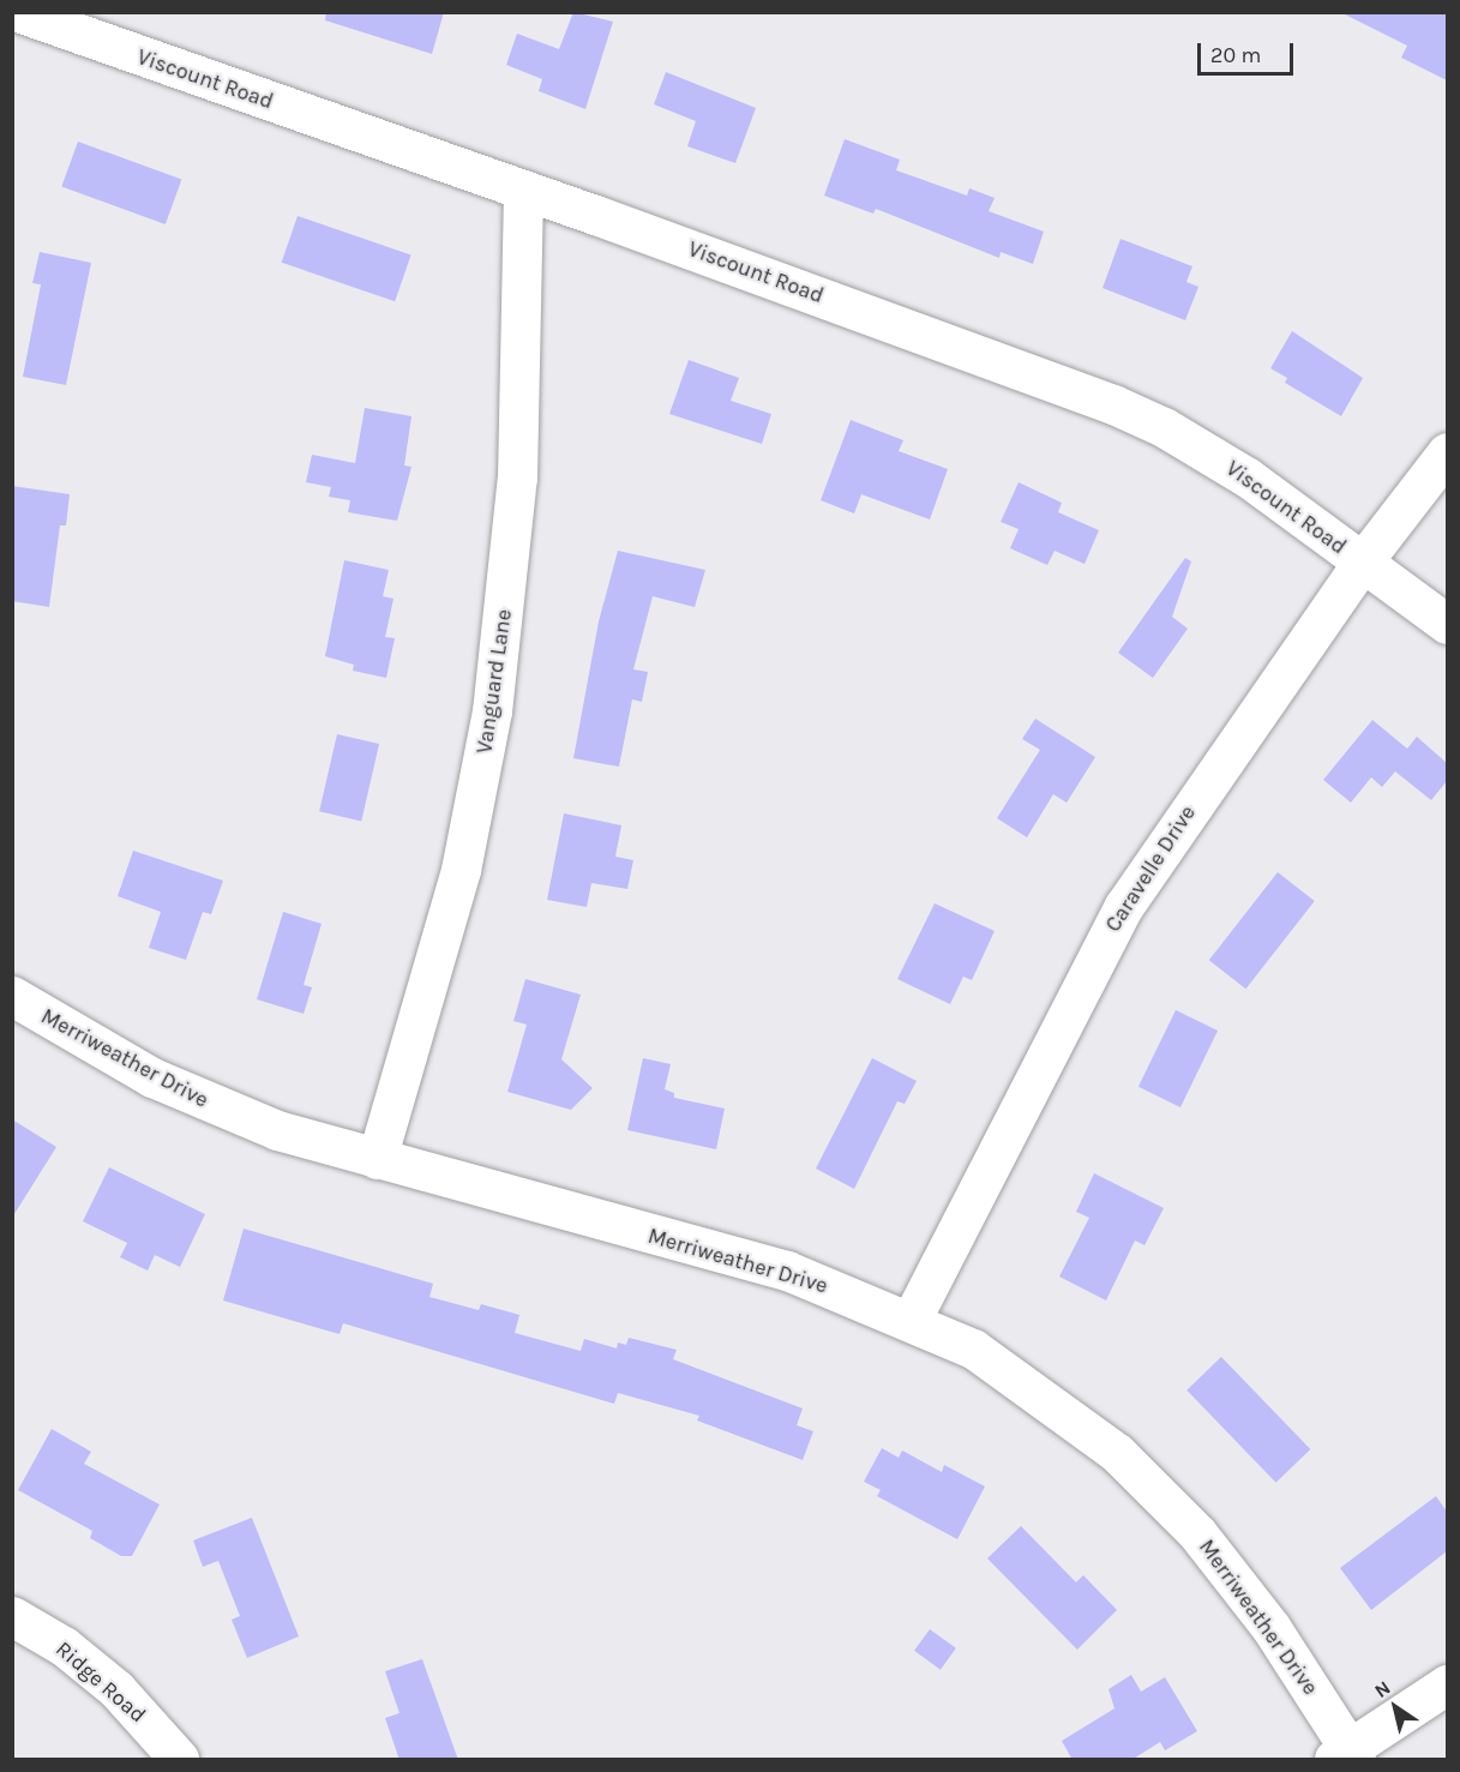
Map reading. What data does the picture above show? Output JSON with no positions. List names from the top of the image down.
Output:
{
  "streets": {
    "street": [
      "Viscount Road",
      "Vanguard Lane",
      "Caravelle Drive",
      "Merriweather Drive",
      "Ridge Road"
    ]
  },
  "crossings": [
    ["Viscount Road", "Vanguard Lane"],
    ["Viscount Road", "Caravelle Drive"],
    ["Vanguard Lane", "Merriweather Drive"],
    ["Caravelle Drive", "Merriweather Drive"]
  ],
  "scale_bar": "20 m",
  "north": "top left"
}
